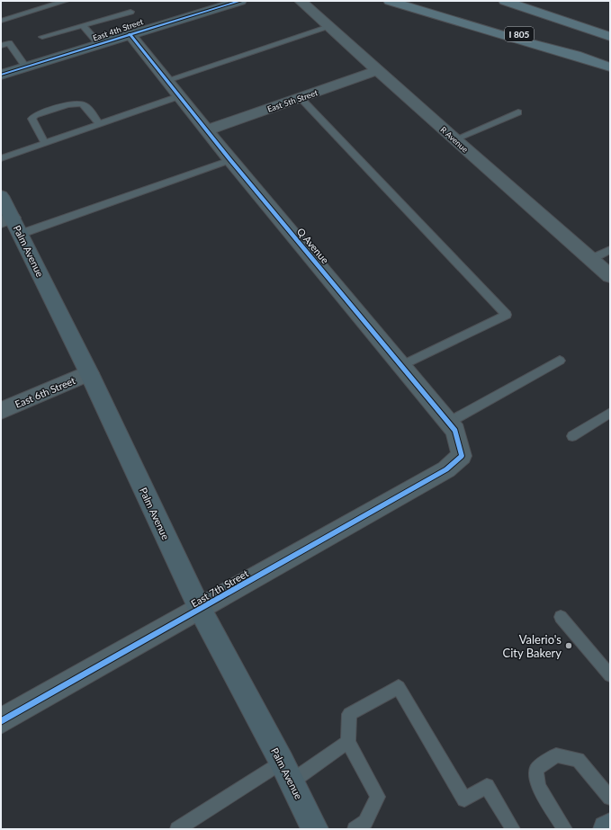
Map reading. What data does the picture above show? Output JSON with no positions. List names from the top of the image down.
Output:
{
  "streets": {
    "highway": ["I 805"],
    "street": [
      "East 4th Street",
      "East 5th Street",
      "R Avenue",
      "Q Avenue",
      "Palm Avenue",
      "East 6th Street",
      "East 7th Street"
    ]
  },
  "crossings": [
    ["East 4th Street", "Q Avenue"],
    ["East 5th Street", "R Avenue"],
    ["East 5th Street", "Q Avenue"],
    ["Q Avenue", "East 7th Street"],
    ["Palm Avenue", "East 6th Street"],
    ["Palm Avenue", "East 7th Street"]
  ],
  "places": ["Valerio's City Bakery"]
}
